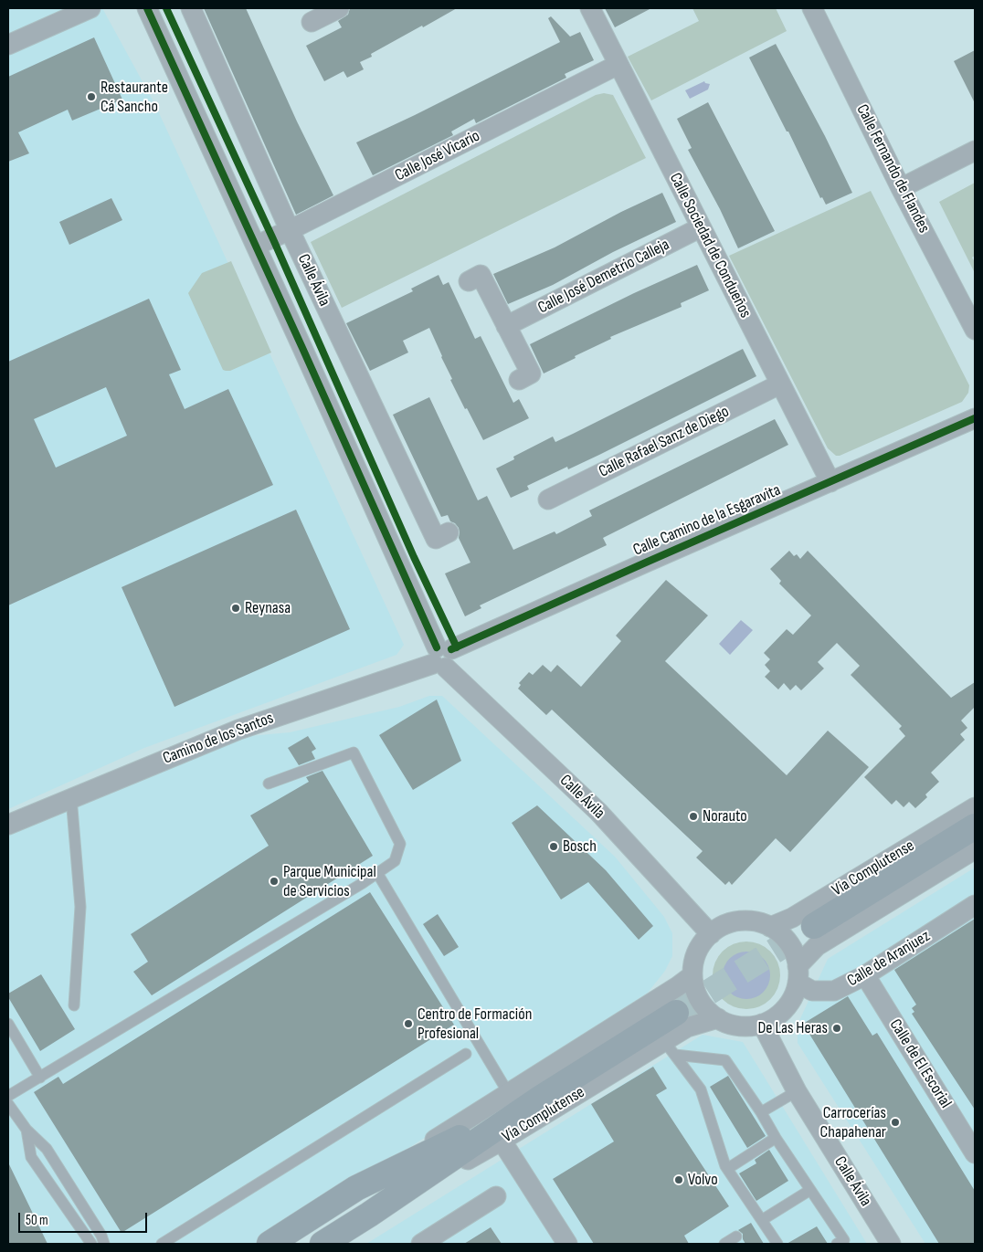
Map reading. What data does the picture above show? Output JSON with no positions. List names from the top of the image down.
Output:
{
  "streets": {
    "main road": ["Vía Complutense"],
    "street": [
      "Calle José Vicario",
      "Calle Fernando de Flandes",
      "Calle Sociedad de Condueños",
      "Calle José Demetrio Calleja",
      "Calle Ávila",
      "Calle Rafael Sanz de Diego",
      "Calle Camino de la Esgaravita",
      "Camino de los Santos",
      "Calle de Aranjuez",
      "Calle de El Escorial"
    ]
  },
  "crossings": [
    ["Calle José Vicario", "Calle Sociedad de Condueños"],
    ["Calle José Vicario", "Calle Ávila"],
    ["Calle Sociedad de Condueños", "Calle José Demetrio Calleja"],
    ["Calle Sociedad de Condueños", "Calle Rafael Sanz de Diego"],
    ["Calle Sociedad de Condueños", "Calle Camino de la Esgaravita"],
    ["Calle Ávila", "Calle Camino de la Esgaravita"],
    ["Calle Ávila", "Camino de los Santos"],
    ["Calle Ávila", "Vía Complutense"],
    ["Calle Ávila", "Calle de Aranjuez"],
    ["Calle Camino de la Esgaravita", "Camino de los Santos"],
    ["Vía Complutense", "Calle de Aranjuez"],
    ["Calle de Aranjuez", "Calle de El Escorial"]
  ],
  "places": [
    "Restaurante Cá Sancho",
    "Reynasa",
    "Norauto",
    "Bosch",
    "Parque Municipal de Servicios",
    "Centro de Formación Profesional",
    "De Las Heras",
    "Carrocerías Chapahenar",
    "Volvo"
  ],
  "scale_bar": "50 m"
}
